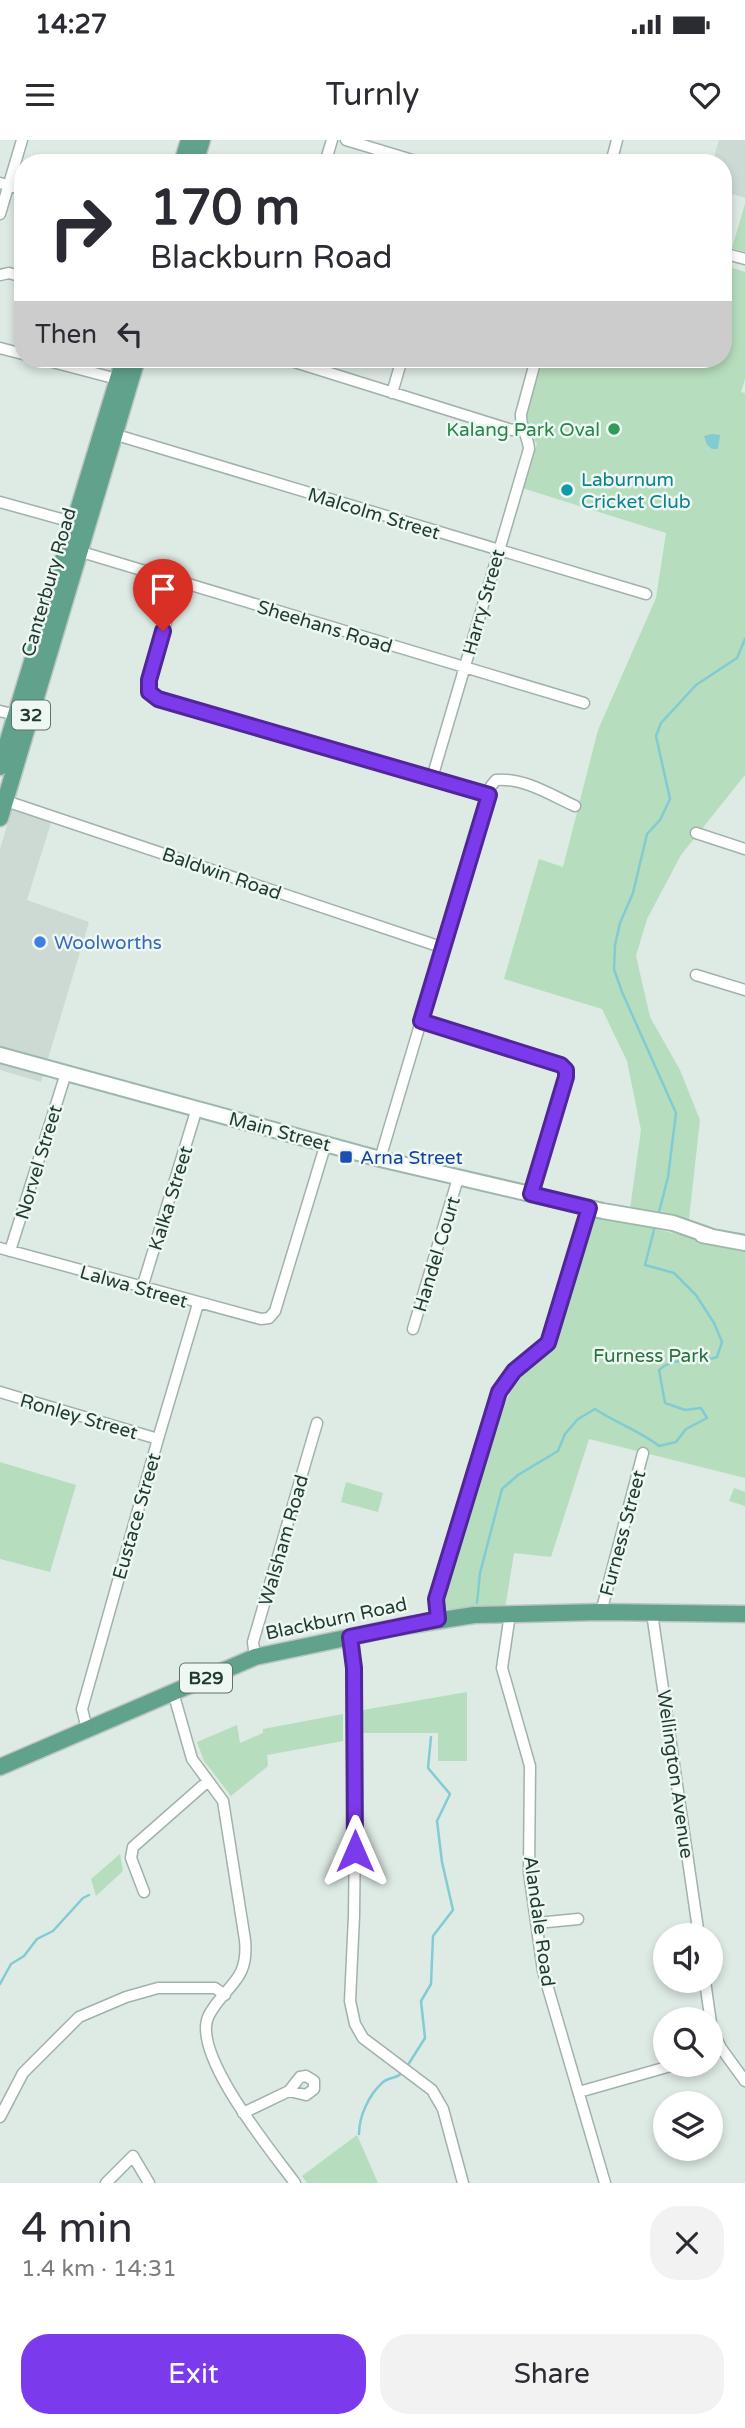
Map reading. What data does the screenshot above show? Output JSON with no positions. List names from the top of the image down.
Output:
{
  "streets": {
    "main road": [
      "Canterbury Road",
      "32",
      "Blackburn Road",
      "B29"
    ],
    "street": [
      "Malcolm Street",
      "Harry Street",
      "Sheehans Road",
      "Baldwin Road",
      "Main Street",
      "Norvel Street",
      "Kalka Street",
      "Handel Court",
      "Lalwa Street",
      "Ronley Street",
      "Eustace Street",
      "Furness Street",
      "Walsham Road",
      "Wellington Avenue",
      "Alandale Road"
    ]
  },
  "crossings": [
    ["Malcolm Street", "Canterbury Road"],
    ["Malcolm Street", "Harry Street"],
    ["Canterbury Road", "Sheehans Road"],
    ["Canterbury Road", "Baldwin Road"],
    ["Harry Street", "Sheehans Road"],
    ["Main Street", "Norvel Street"],
    ["Main Street", "Kalka Street"],
    ["Main Street", "Handel Court"],
    ["Main Street", "Lalwa Street"],
    ["Norvel Street", "Lalwa Street"],
    ["Kalka Street", "Lalwa Street"],
    ["Lalwa Street", "Eustace Street"],
    ["Ronley Street", "Eustace Street"],
    ["Eustace Street", "Blackburn Road"],
    ["Furness Street", "Blackburn Road"],
    ["Walsham Road", "Blackburn Road"],
    ["Blackburn Road", "Wellington Avenue"],
    ["Blackburn Road", "Alandale Road"]
  ],
  "parks": ["Furness Park"],
  "places": {
    "other": ["Kalang Park Oval", "Laburnum Cricket Club", "Woolworths"],
    "transit": ["Arna Street"]
  },
  "page": {
    "status": "14:27",
    "header": "Turnly",
    "turn": ["170 m", "Blackburn Road"],
    "then": "Then",
    "heading": ["4 min", "1.4 km · 14:31"],
    "buttons": ["Exit", "Share"]
  }
}
